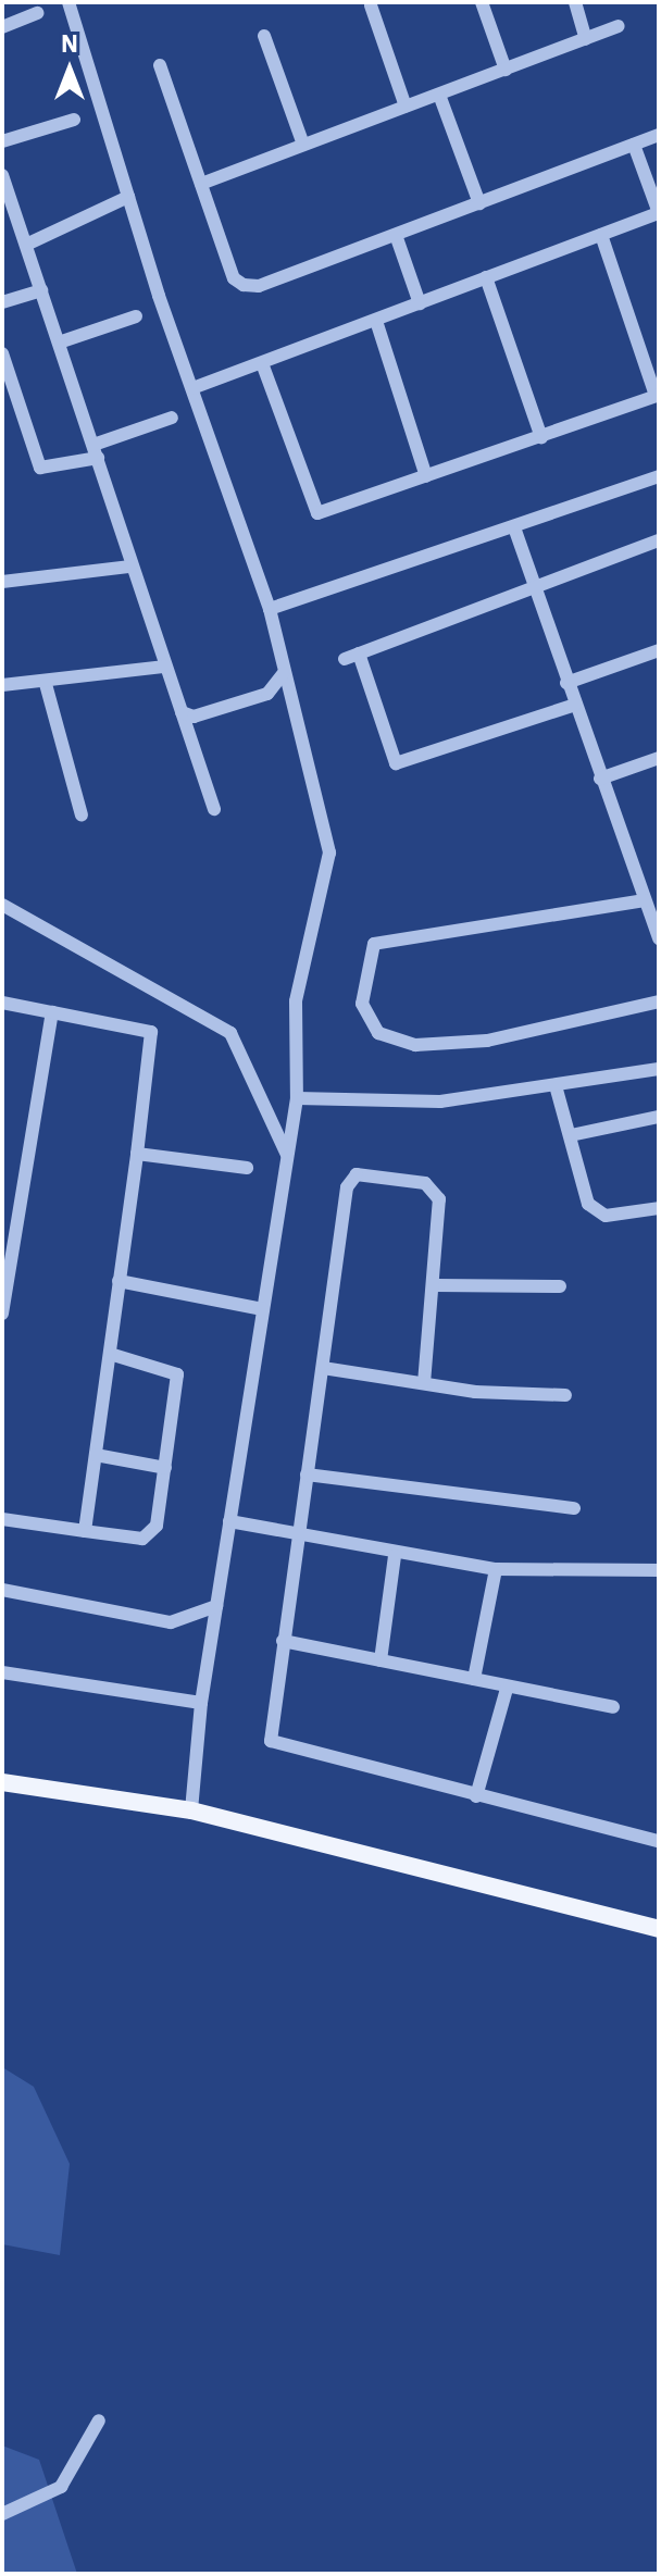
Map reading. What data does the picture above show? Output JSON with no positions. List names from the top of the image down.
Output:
{
  "north": "top"
}
